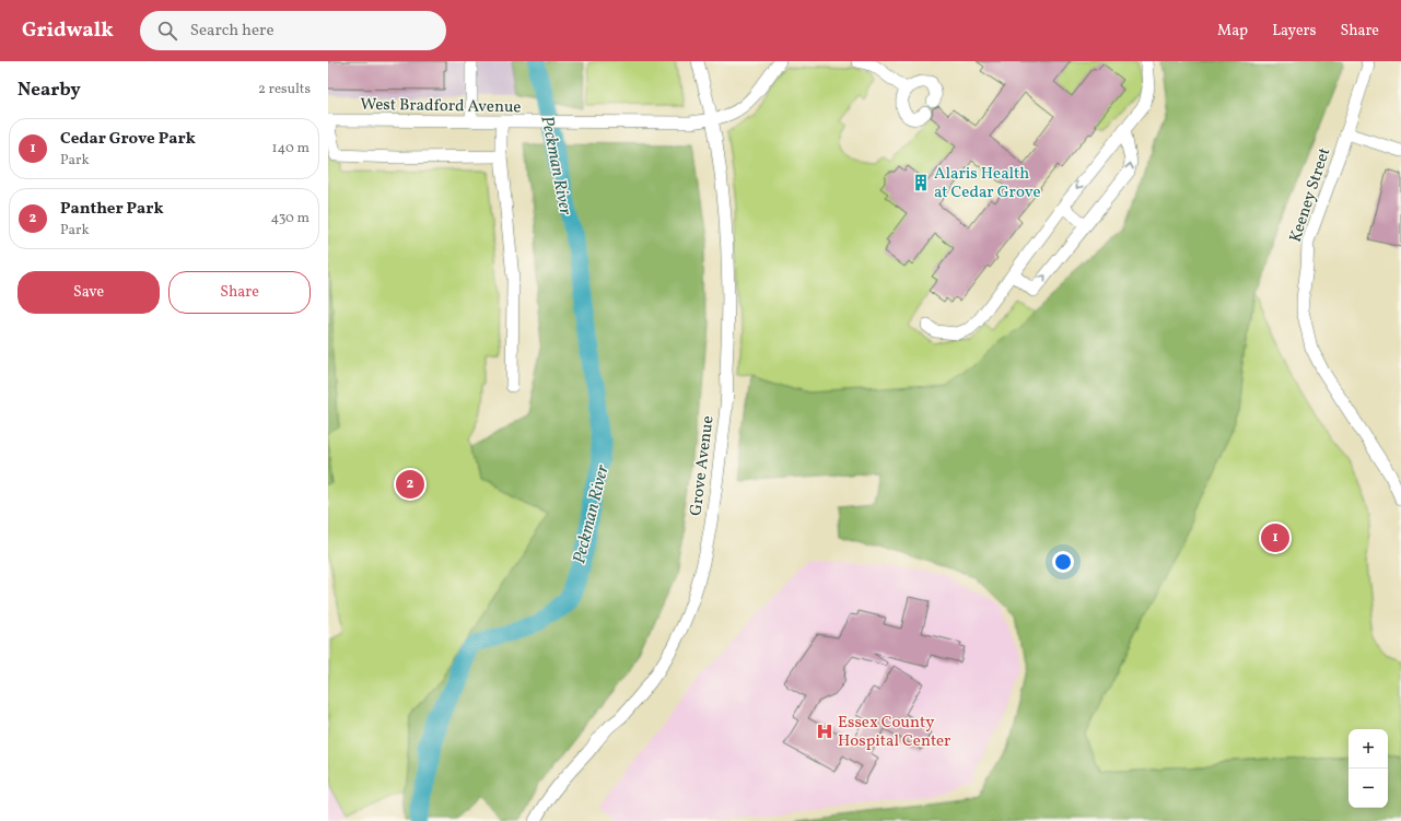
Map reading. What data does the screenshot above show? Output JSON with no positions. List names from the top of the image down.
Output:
{
  "streets": {
    "street": ["West Bradford Avenue", "Keeney Street", "Grove Avenue"]
  },
  "crossings": [
    ["West Bradford Avenue", "Grove Avenue"]
  ],
  "water": ["Peckman River"],
  "places": {
    "building": ["Alaris Health at Cedar Grove"],
    "hospital": ["Essex County Hospital Center"]
  },
  "page": {
    "header": "Gridwalk",
    "search": "Search here",
    "nav": ["Map", "Layers", "Share"],
    "heading": ["Nearby", "2 results"],
    "list": [
      {
        "mark": "1",
        "name": "Cedar Grove Park",
        "note": "Park",
        "value": "140 m"
      },
      {
        "mark": "2",
        "name": "Panther Park",
        "note": "Park",
        "value": "430 m"
      }
    ],
    "buttons": ["Save", "Share"],
    "pins": ["2", "1"],
    "map_buttons": ["+", "−"]
  }
}
